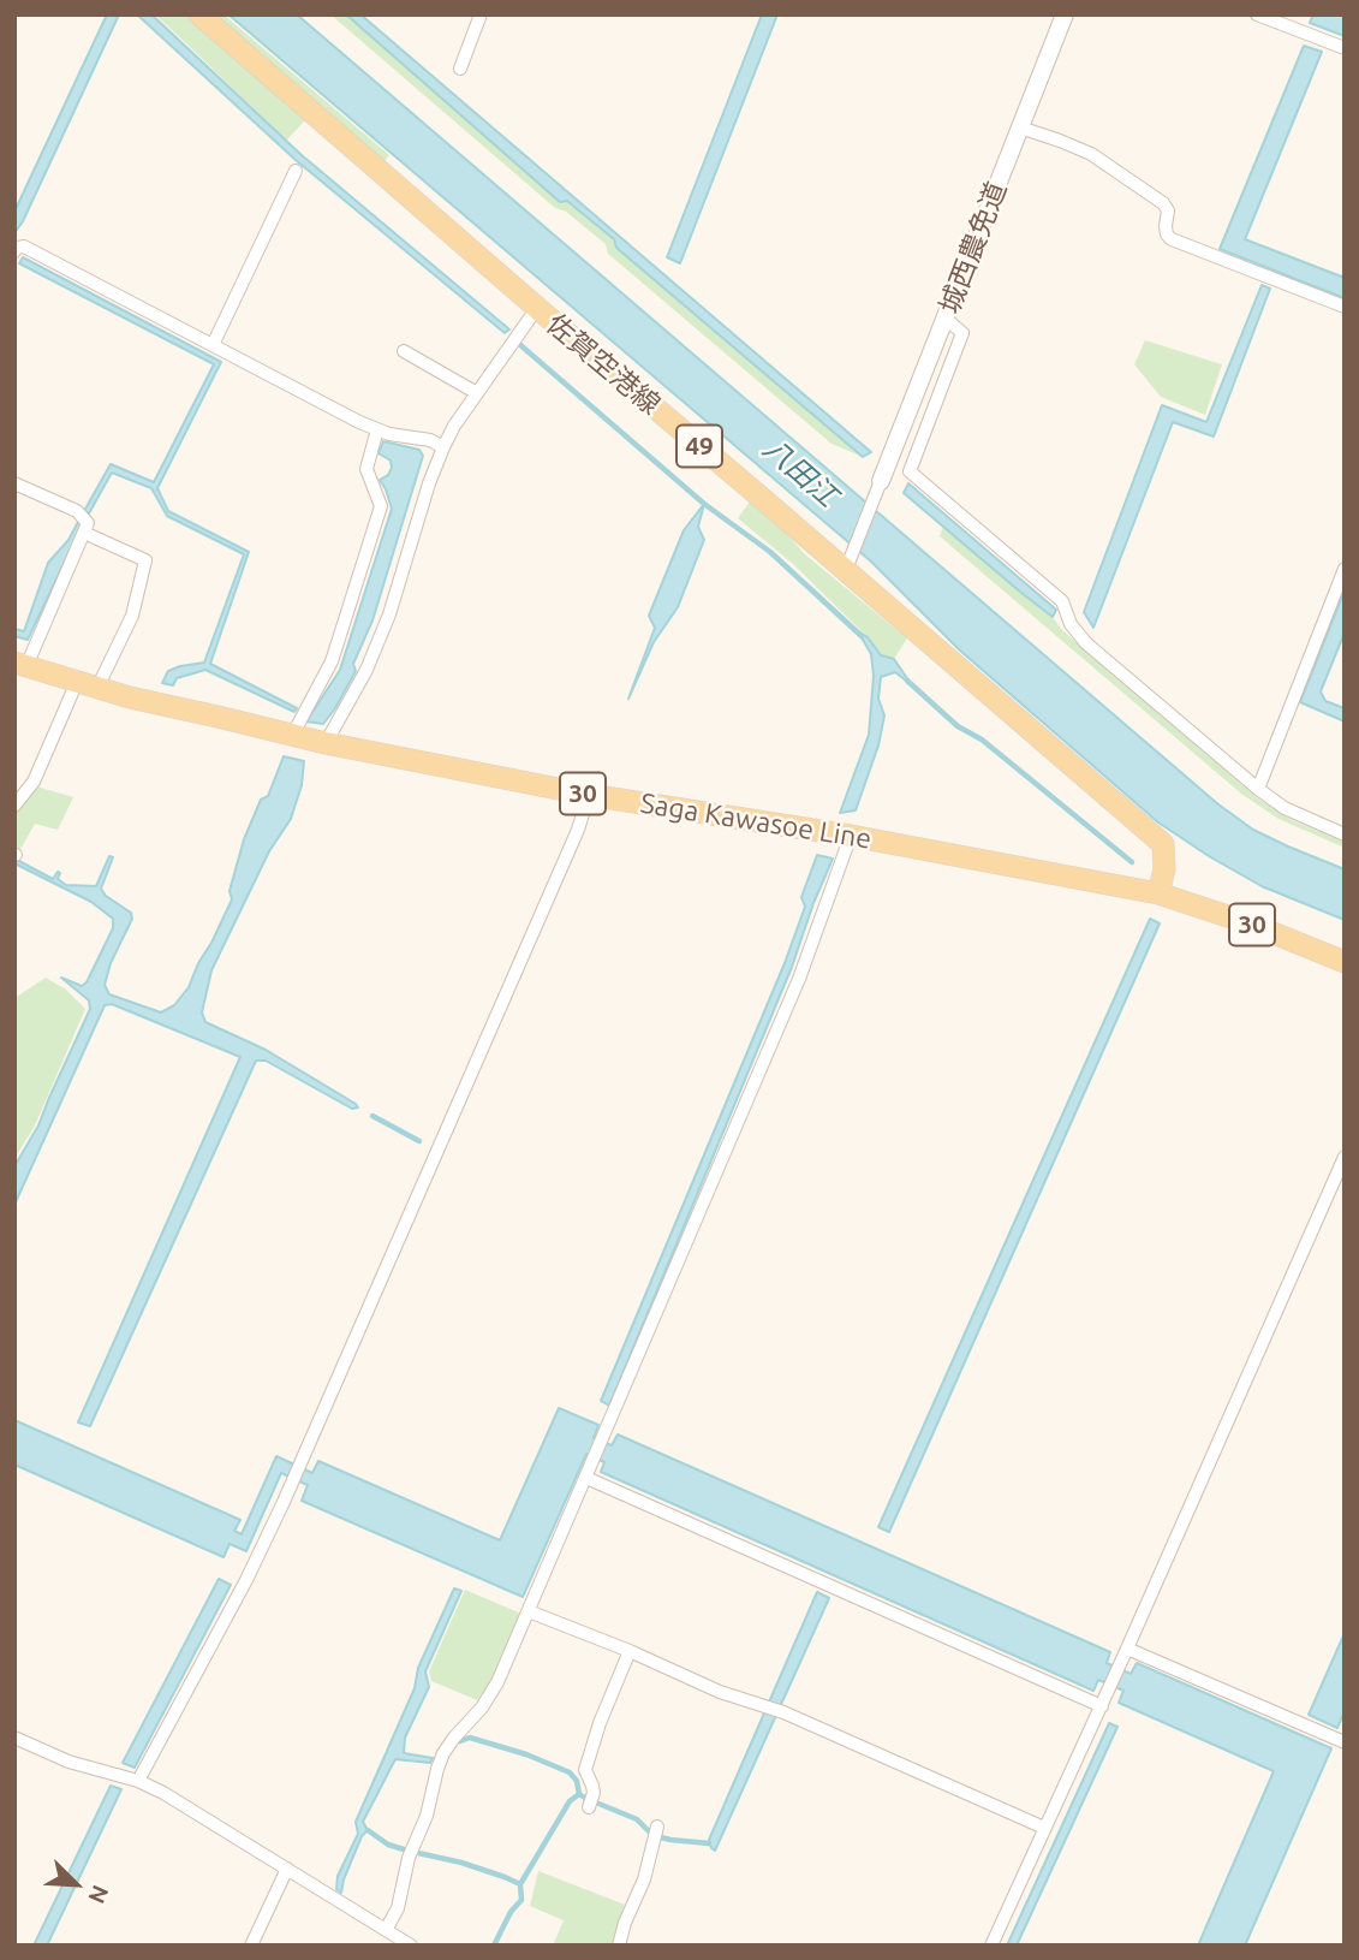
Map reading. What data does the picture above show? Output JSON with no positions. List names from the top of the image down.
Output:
{
  "streets": {
    "main road": [
      "佐賀空港線",
      "49",
      "30",
      "Saga Kawasoe Line"
    ],
    "street": ["城西農免道"]
  },
  "crossings": [
    ["佐賀空港線", "Saga Kawasoe Line"]
  ],
  "water": ["八田江"],
  "north": "bottom right"
}
